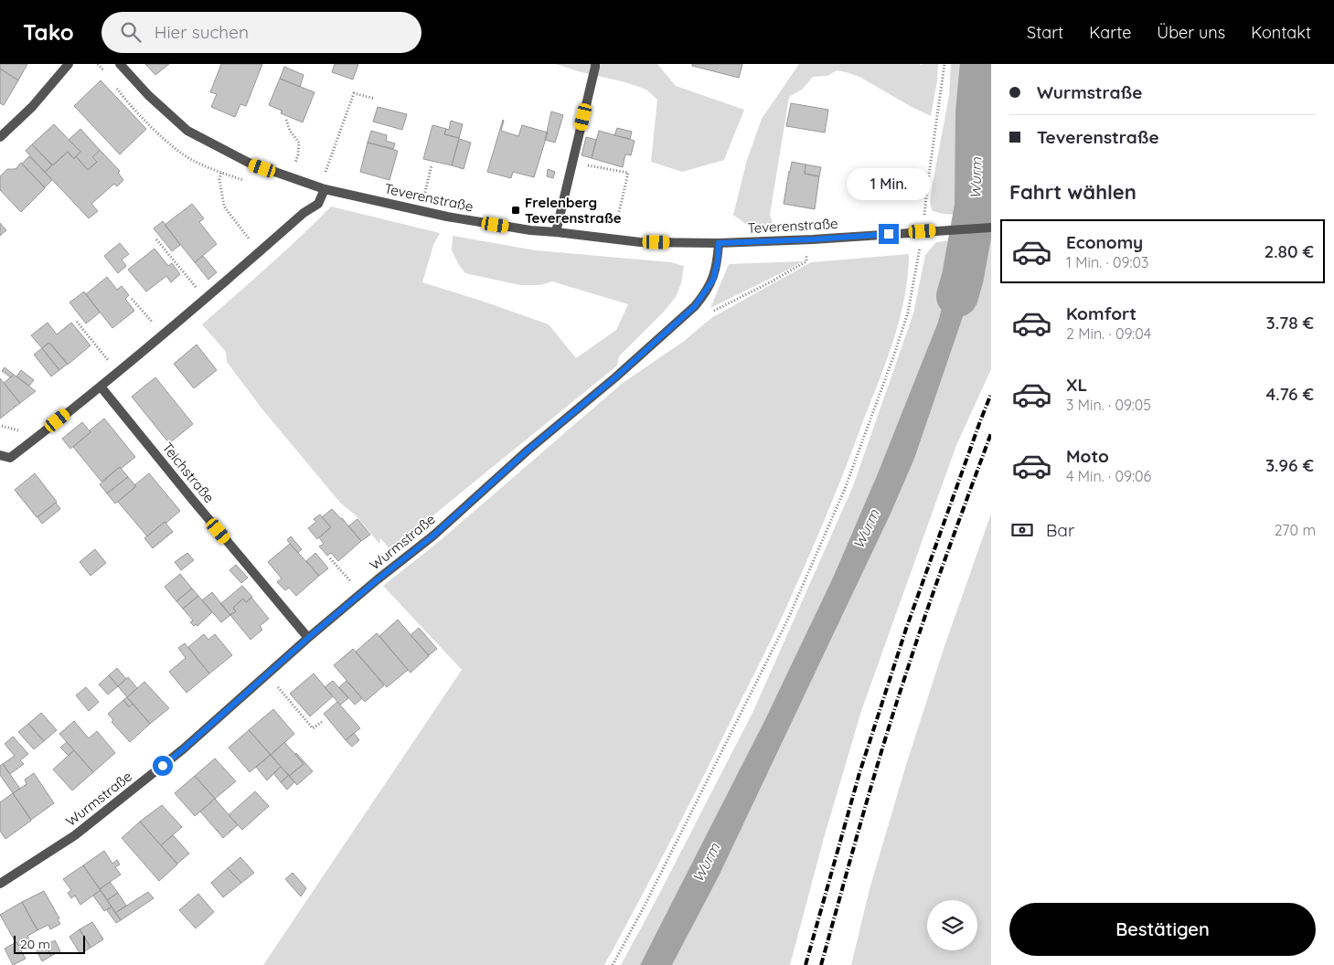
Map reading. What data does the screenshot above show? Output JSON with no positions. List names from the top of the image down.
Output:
{
  "streets": {
    "street": ["Teverenstraße", "Teichstraße", "Wurmstraße"]
  },
  "crossings": [
    ["Teverenstraße", "Wurmstraße"],
    ["Teichstraße", "Wurmstraße"]
  ],
  "water": ["Wurm"],
  "places": {
    "transit": ["Frelenberg Teverenstraße"]
  },
  "scale_bar": "20 m",
  "page": {
    "header": "Tako",
    "search": "Hier suchen",
    "nav": [
      "Start",
      "Karte",
      "Über uns",
      "Kontakt"
    ],
    "banner": ["Wurmstraße", "Teverenstraße"],
    "heading": "Fahrt wählen",
    "bubble": "1 Min.",
    "list": [
      {
        "name": "Economy",
        "note": "1 Min. · 09:03",
        "value": "2.80 €"
      },
      {
        "name": "Komfort",
        "note": "2 Min. · 09:04",
        "value": "3.78 €"
      },
      {
        "name": "XL",
        "note": "3 Min. · 09:05",
        "value": "4.76 €"
      },
      {
        "name": "Moto",
        "note": "4 Min. · 09:06",
        "value": "3.96 €"
      }
    ],
    "pay": ["Bar", "270 m"],
    "buttons": "Bestätigen",
    "scale": "20 m"
  }
}
